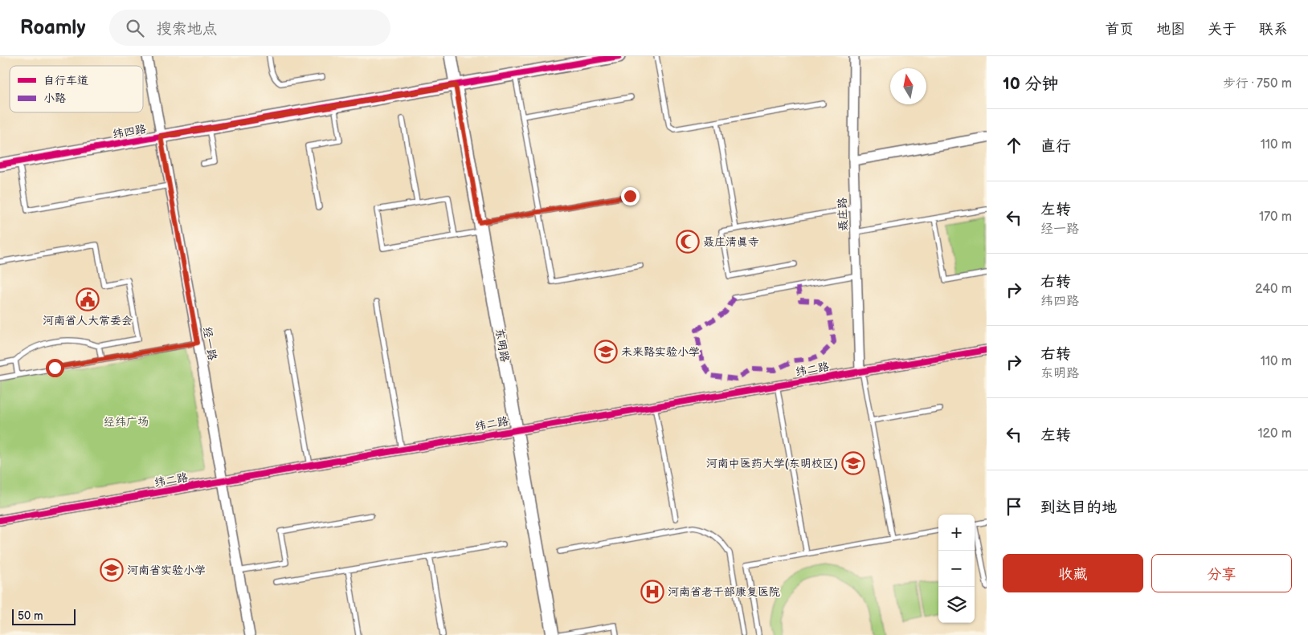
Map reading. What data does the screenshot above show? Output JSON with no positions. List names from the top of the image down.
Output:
{
  "streets": {
    "street": [
      "纬四路",
      "聂庄路",
      "经一路",
      "东明路",
      "纬二路"
    ]
  },
  "crossings": [
    ["纬四路", "经一路"],
    ["纬四路", "东明路"],
    ["聂庄路", "纬二路"],
    ["经一路", "纬二路"],
    ["东明路", "纬二路"]
  ],
  "parks": ["经纬广场"],
  "places": {
    "mosque": ["聂庄清真寺"],
    "public building": ["河南省人大常委会"],
    "school or university": ["未来路实验小学", "河南中医药大学(东明校区)", "河南省实验小学"],
    "hospital": ["河南省老干部康复医院"]
  },
  "legend": ["自行车道", "小路"],
  "scale_bar": "50 m",
  "north": "top",
  "page": {
    "header": "Roamly",
    "search": "搜索地点",
    "nav": [
      "首页",
      "地图",
      "关于",
      "联系"
    ],
    "heading": ["10 分钟", "步行 · 750 m"],
    "list": [
      ["直行", "110 m"],
      ["左转", "经一路", "170 m"],
      ["右转", "纬四路", "240 m"],
      ["右转", "东明路", "110 m"],
      ["左转", "120 m"],
      "到达目的地"
    ],
    "map_buttons": ["+", "−"],
    "buttons": ["收藏", "分享"],
    "scale": "50 m"
  }
}
